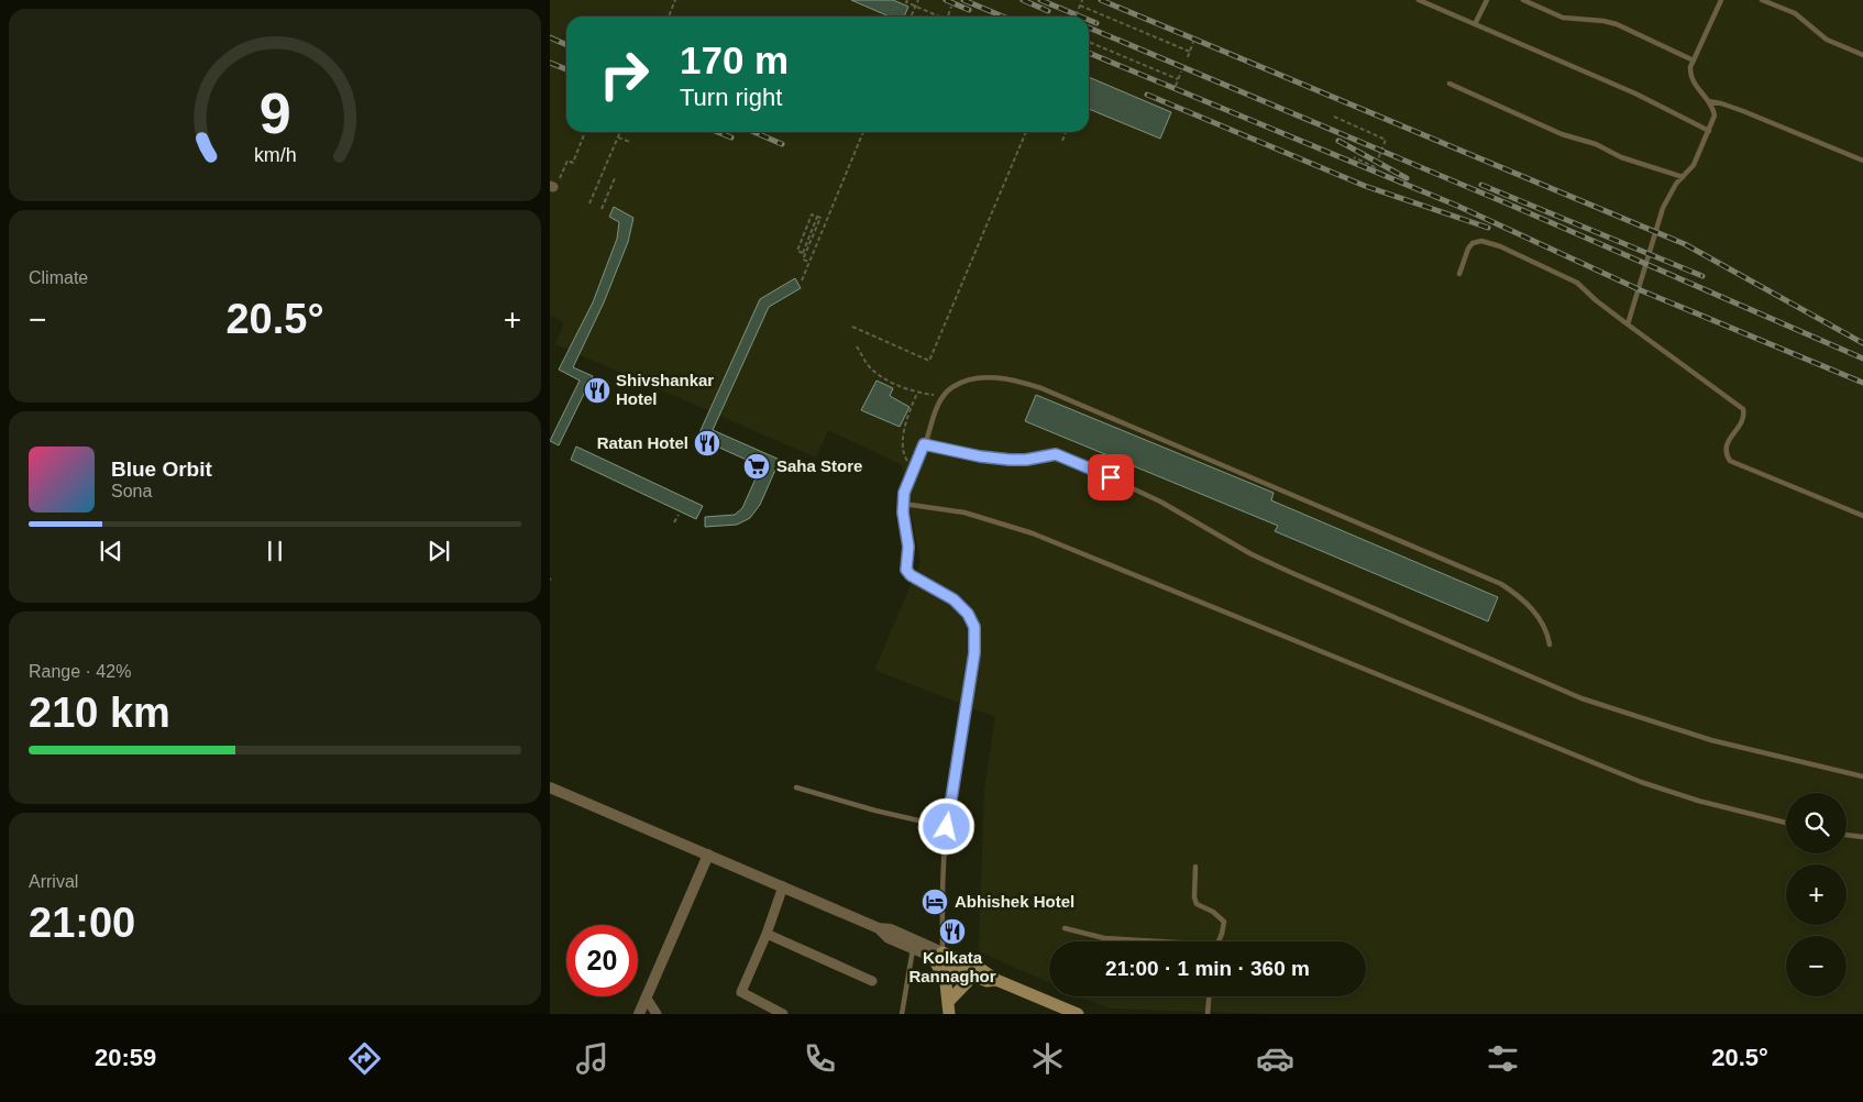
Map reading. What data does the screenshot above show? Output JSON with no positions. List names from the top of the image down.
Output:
{
  "places": {
    "restaurant": ["Shivshankar Hotel", "Ratan Hotel", "Kolkata Rannaghor"],
    "supermarket": ["Saha Store"],
    "hotel": ["Abhishek Hotel"]
  },
  "page": {
    "turn": ["170 m", "Turn right"],
    "tile": [
      "Climate",
      ["Range · 42%", "210 km"],
      ["Arrival", "21:00"]
    ],
    "heat": ["−", "20.5°", "+"],
    "song": ["Blue Orbit", "Sona"],
    "map_buttons": ["+", "−"],
    "limit": "20",
    "trip": "21:00 · 1 min · 360 m",
    "tabs": ["20:59", "20.5°"],
    "gauge": ["9", "km/h"]
  }
}
